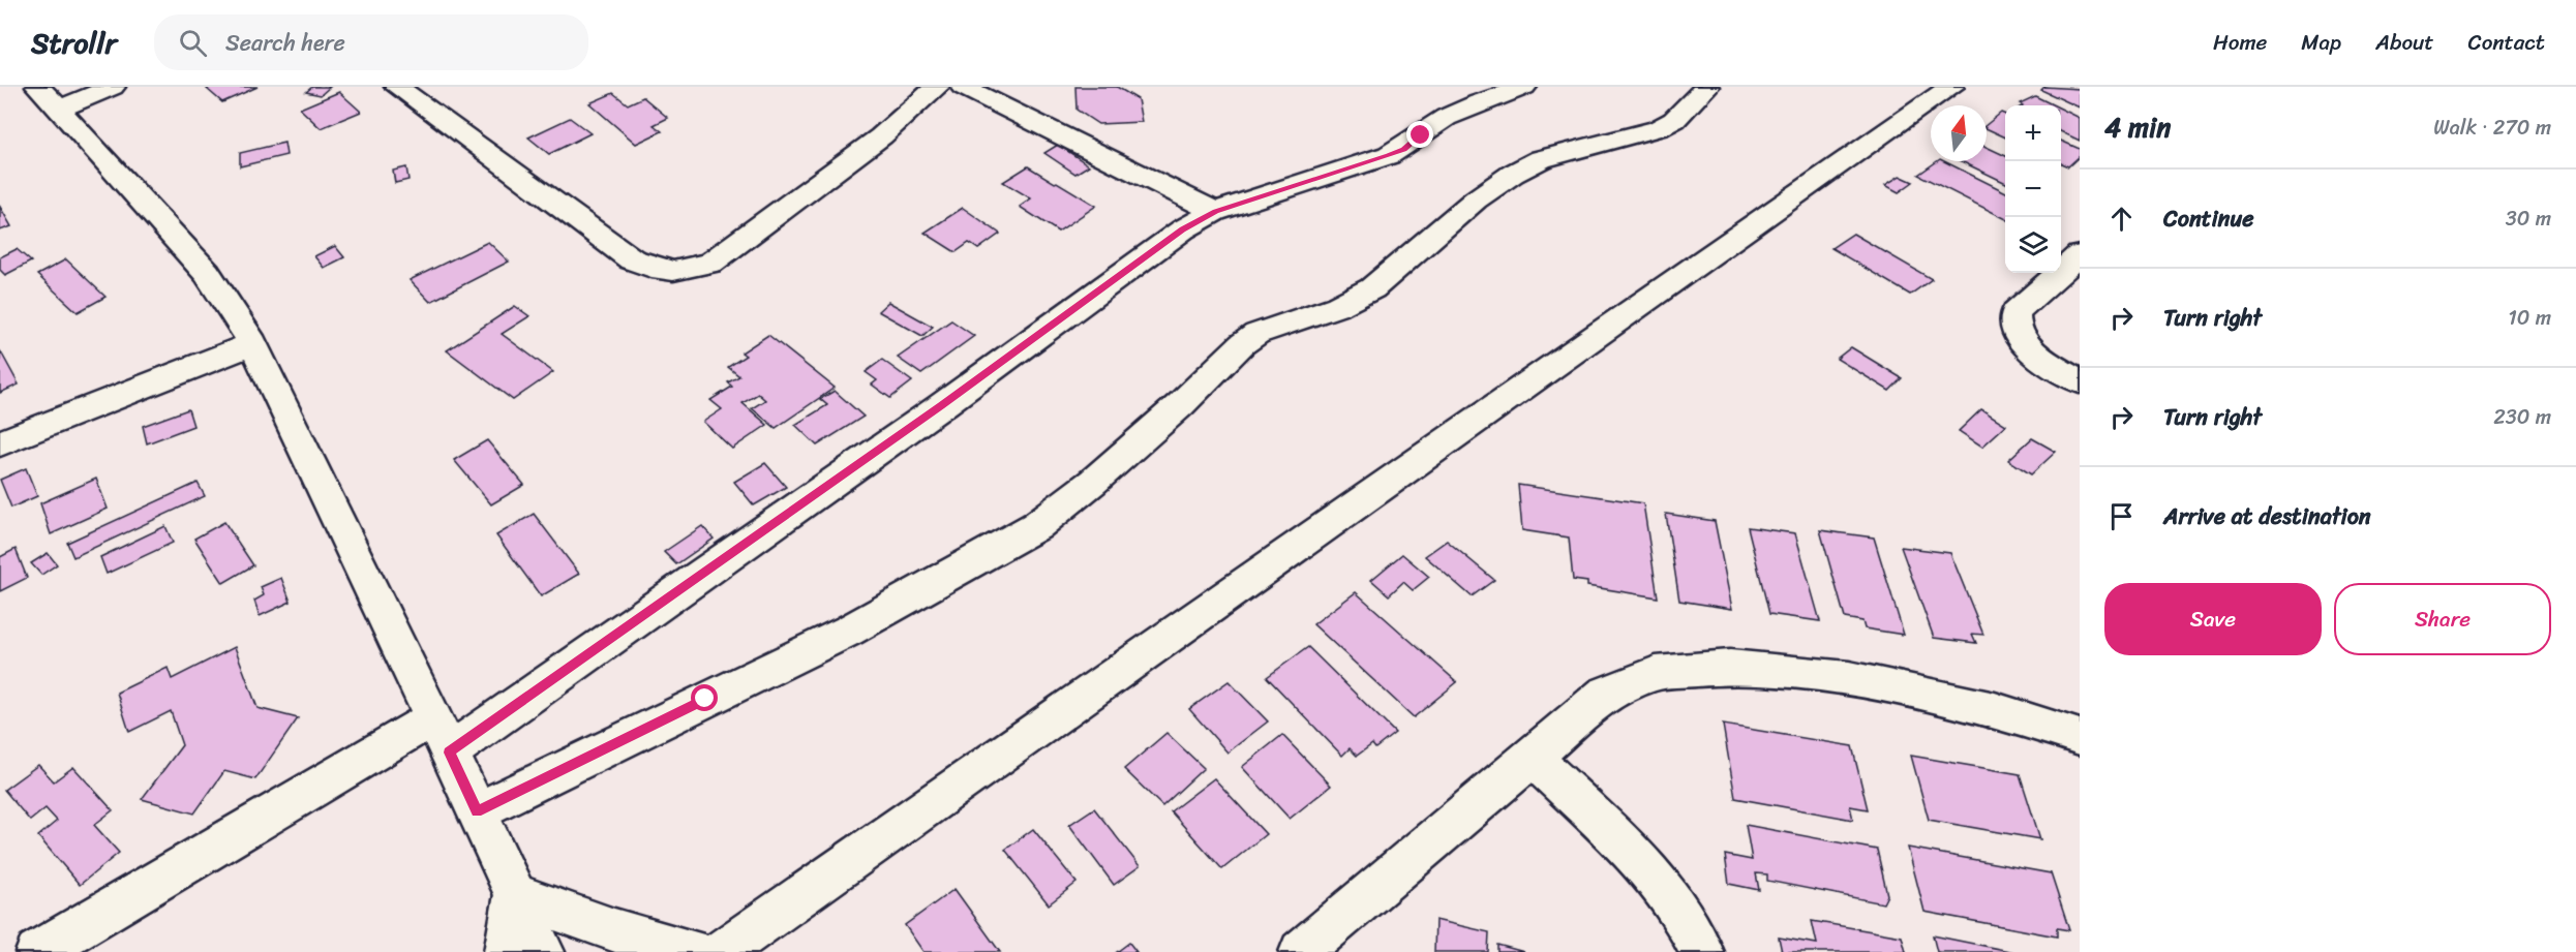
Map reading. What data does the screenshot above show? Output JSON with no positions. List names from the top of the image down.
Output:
{
  "north": "top",
  "page": {
    "header": "Strollr",
    "search": "Search here",
    "nav": [
      "Home",
      "Map",
      "About",
      "Contact"
    ],
    "heading": ["4 min", "Walk · 270 m"],
    "map_buttons": ["+", "−"],
    "list": [
      ["Continue", "30 m"],
      ["Turn right", "10 m"],
      ["Turn right", "230 m"],
      "Arrive at destination"
    ],
    "buttons": ["Save", "Share"]
  }
}
